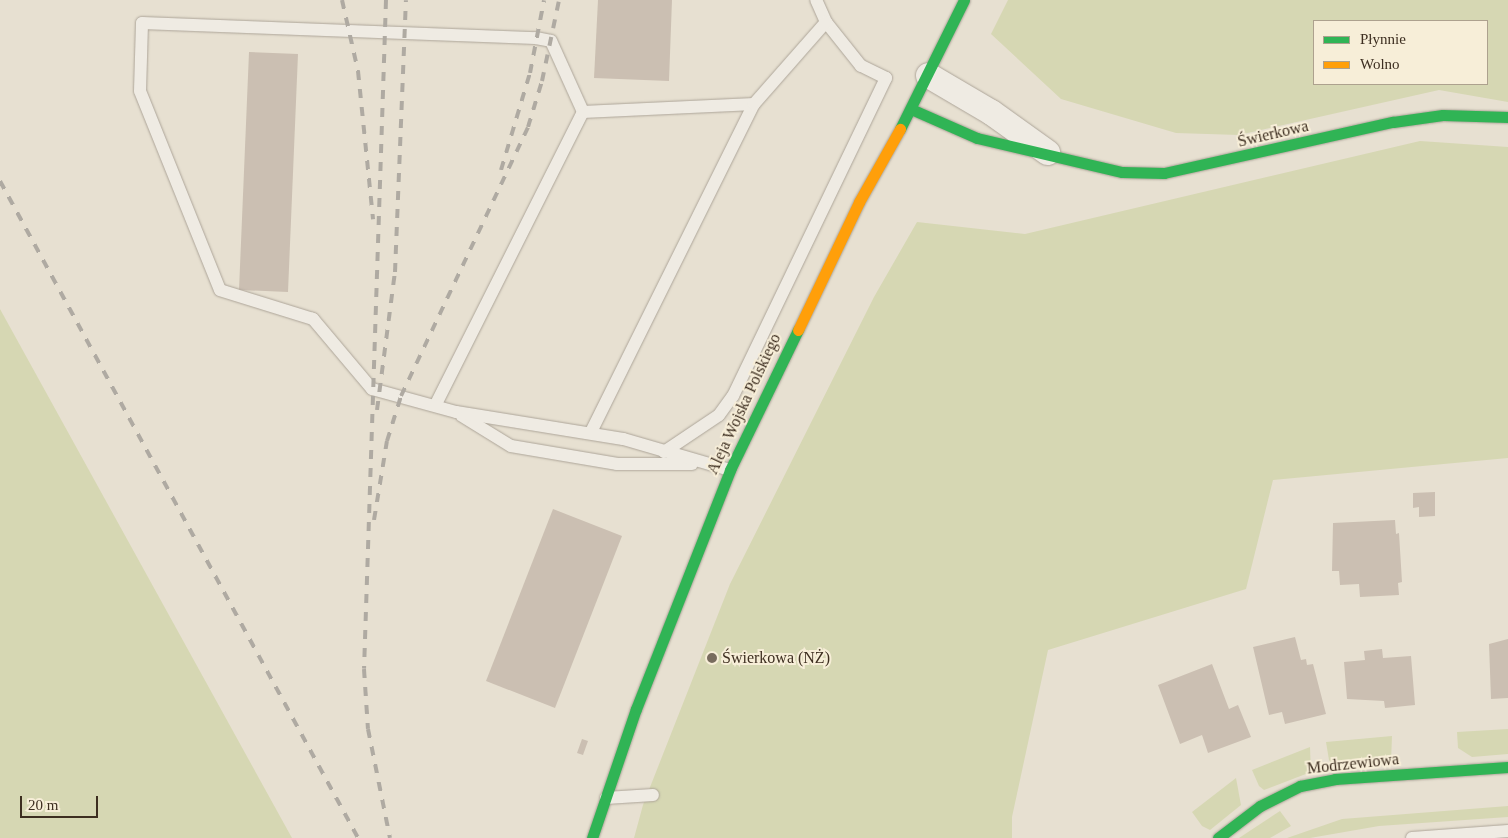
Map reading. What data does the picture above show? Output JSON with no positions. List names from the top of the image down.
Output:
{
  "streets": {
    "main road": ["Świerkowa", "Aleja Wojska Polskiego", "Modrzewiowa"]
  },
  "crossings": [
    ["Świerkowa", "Aleja Wojska Polskiego"]
  ],
  "places": ["Świerkowa (NŻ)"],
  "legend": ["Płynnie", "Wolno"],
  "scale_bar": "20 m"
}
